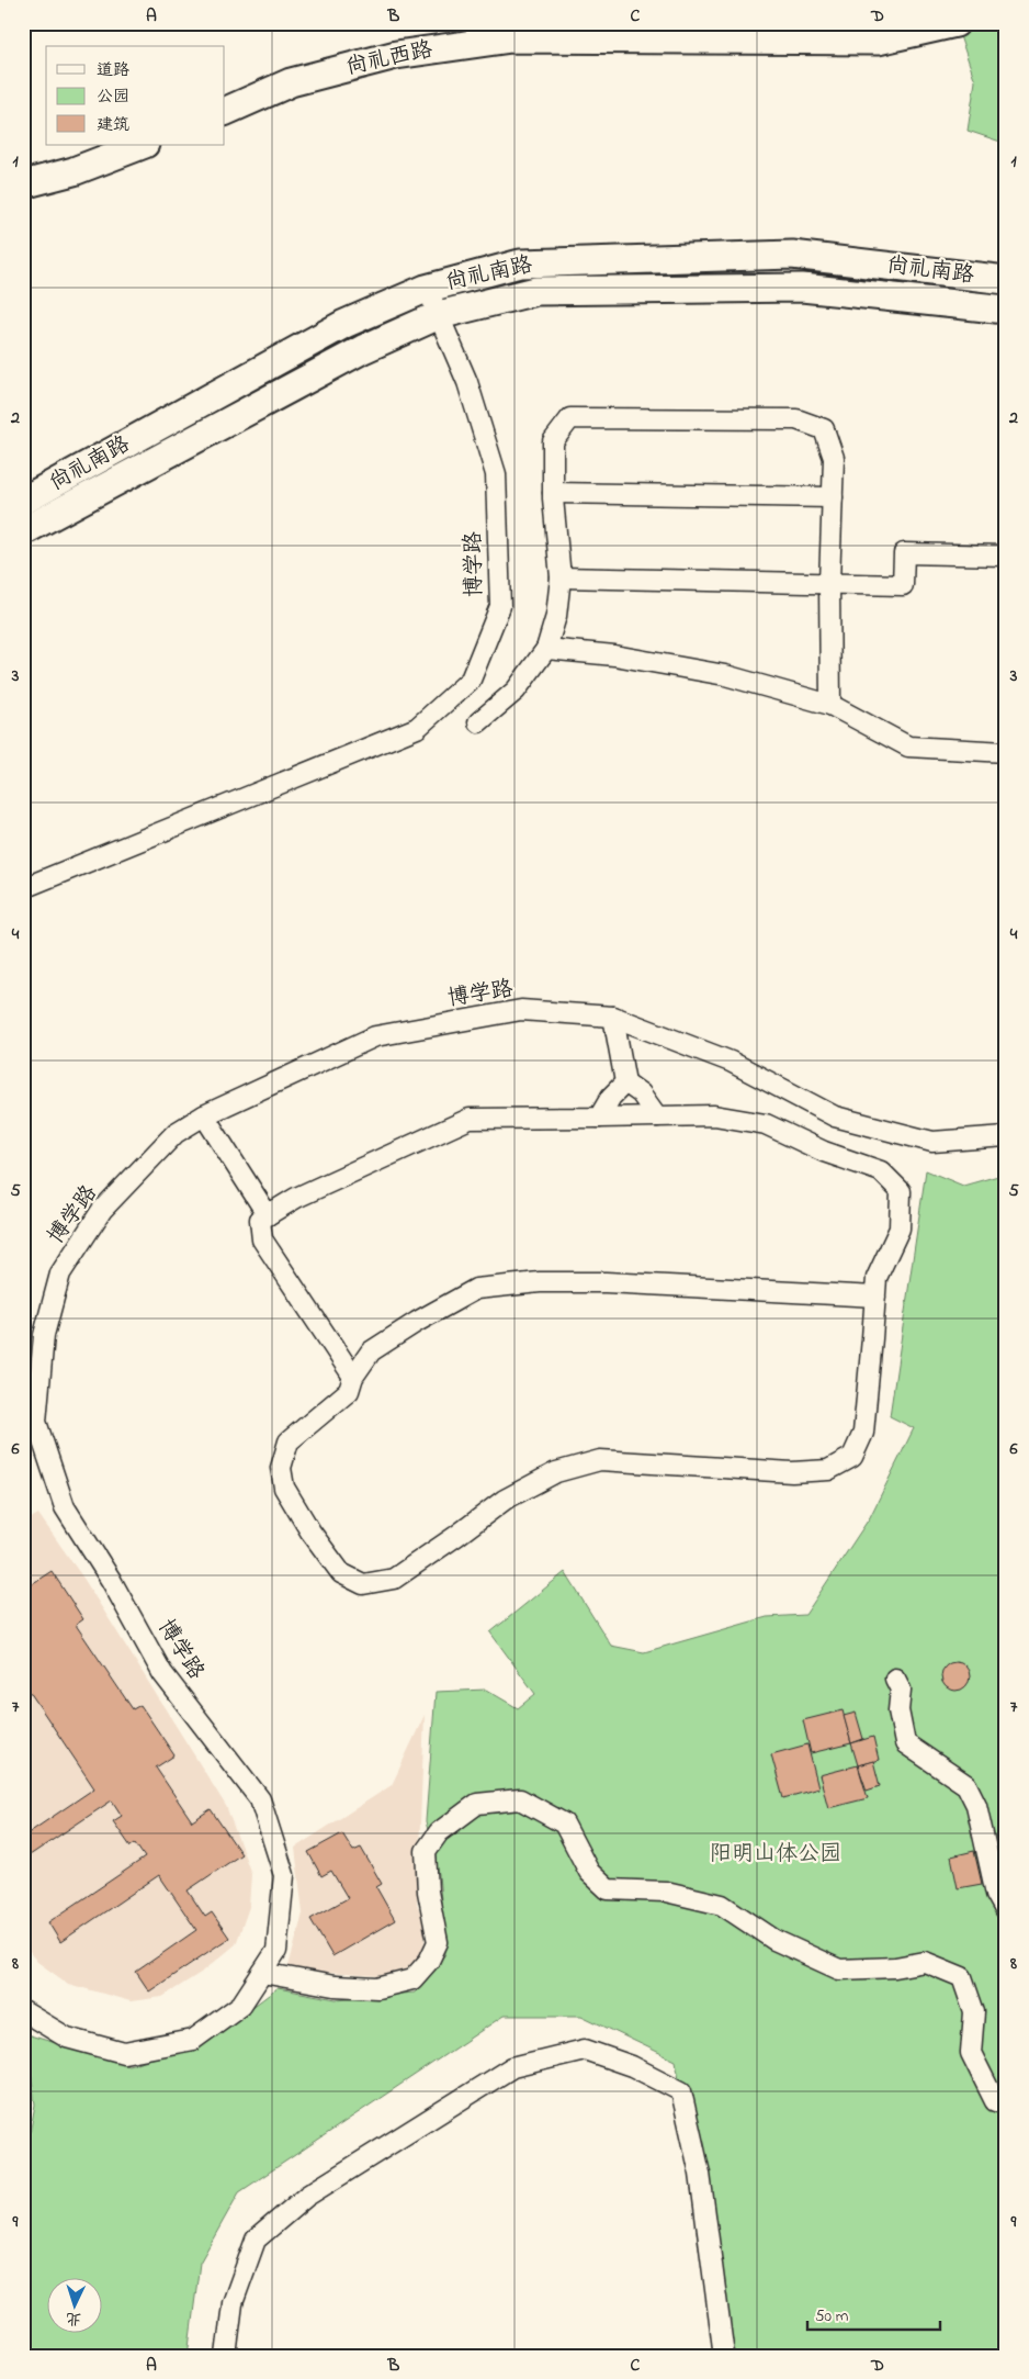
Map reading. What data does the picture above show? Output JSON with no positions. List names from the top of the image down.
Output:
{
  "streets": {
    "main road": ["尚礼西路", "尚礼南路"],
    "street": ["博学路"]
  },
  "crossings": [
    ["尚礼南路", "博学路"]
  ],
  "parks": ["阳明山体公园"],
  "legend": ["道路", "公园", "建筑"],
  "scale_bar": "50 m",
  "north": "bottom",
  "grid": {
    "columns": [
      "A",
      "B",
      "C",
      "D"
    ],
    "rows": [
      "1",
      "2",
      "3",
      "4",
      "5",
      "6",
      "7",
      "8",
      "9"
    ]
  }
}
